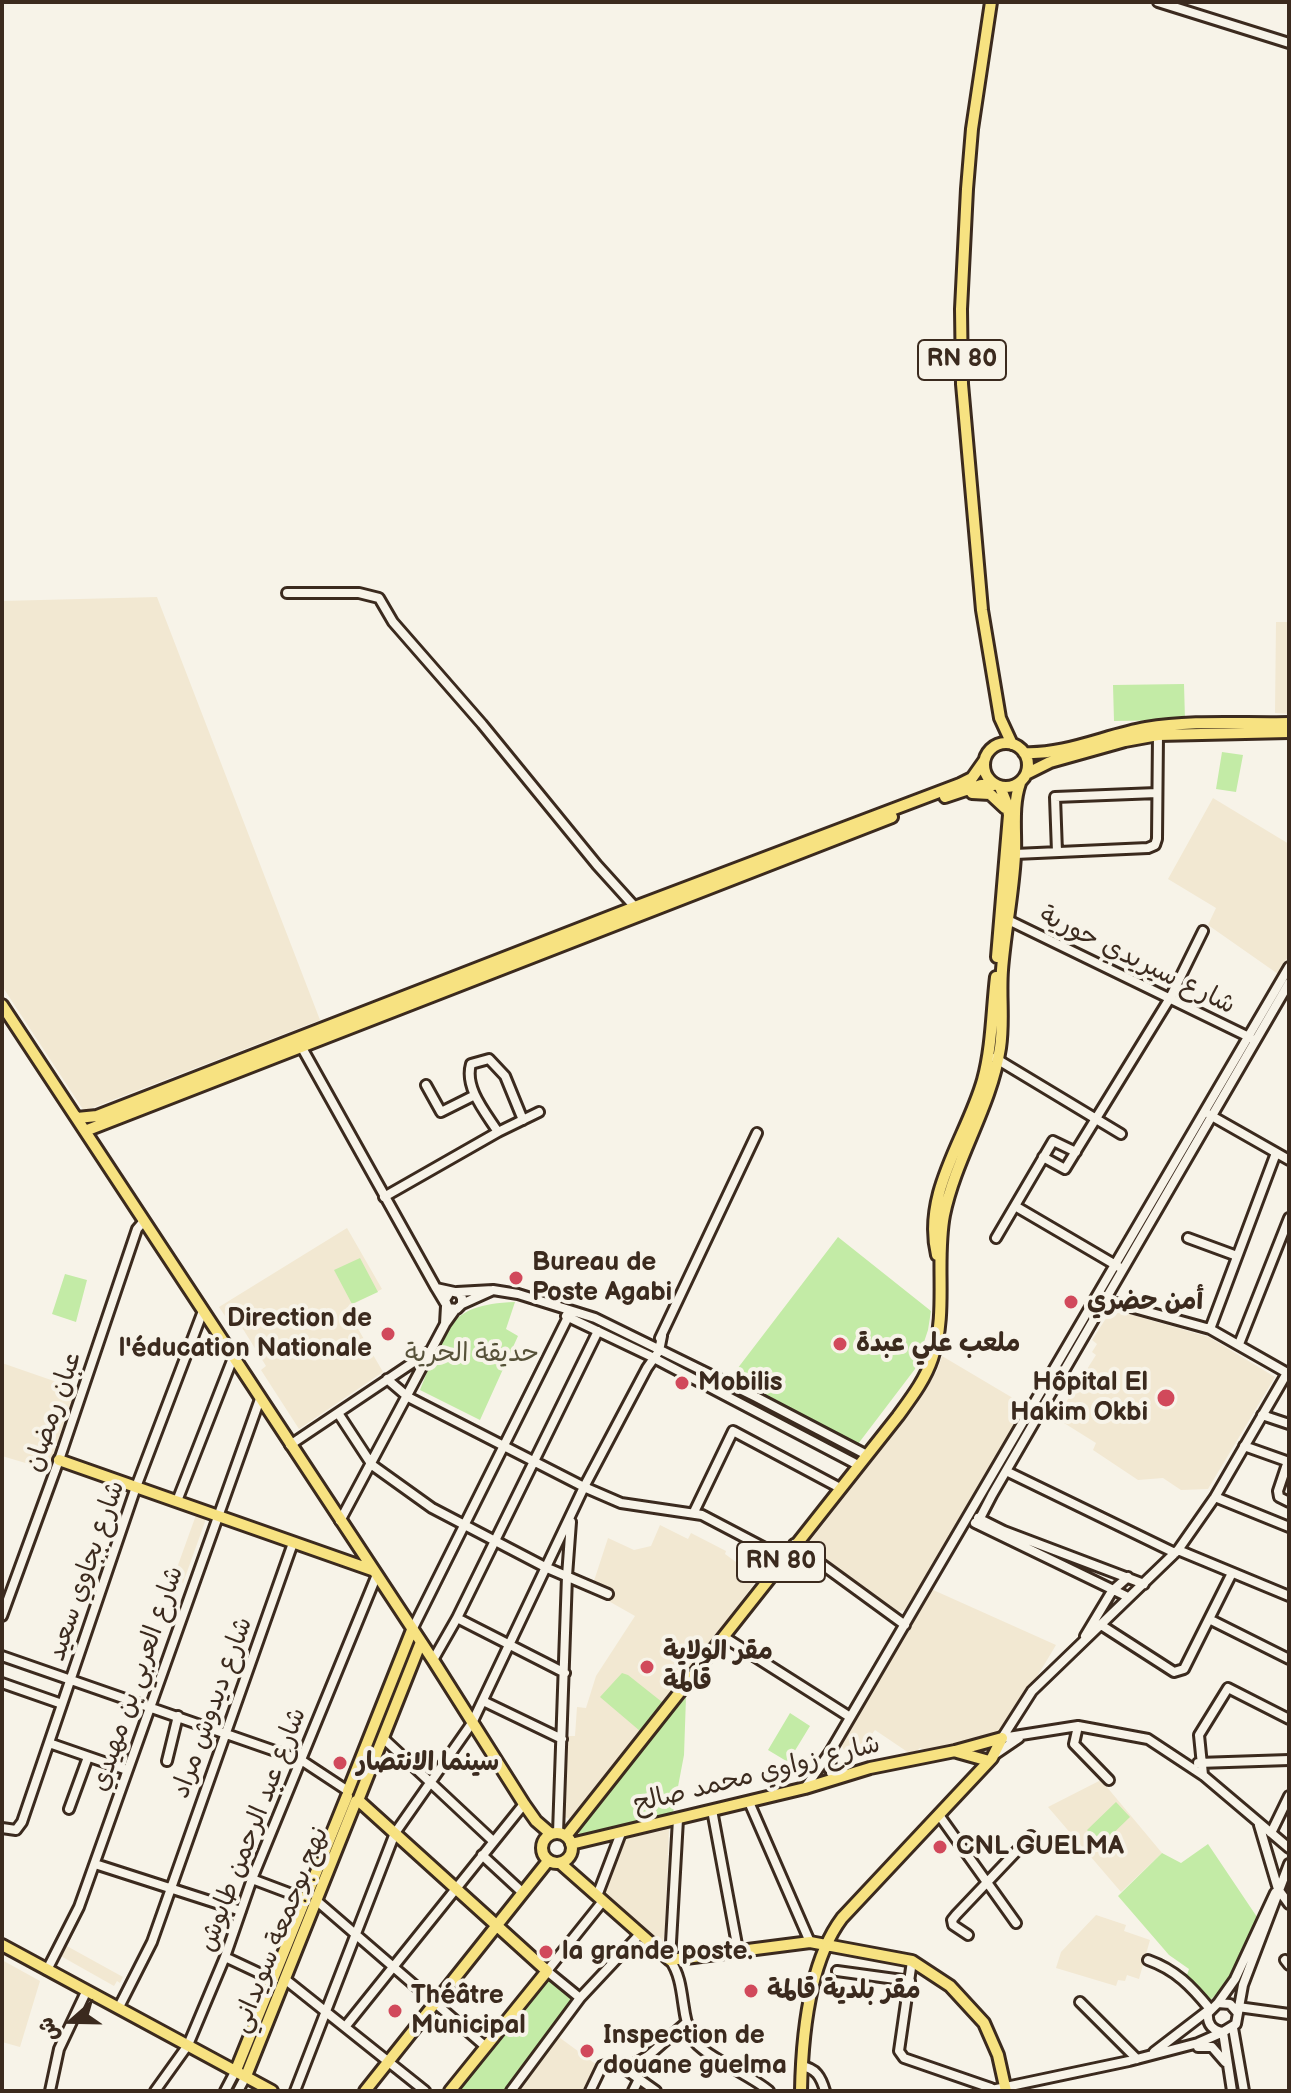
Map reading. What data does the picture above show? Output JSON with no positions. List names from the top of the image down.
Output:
{
  "streets": {
    "main road": ["RN 80", "شارع زواوي محمد صالح", "نهج بوجمعة سويداني"],
    "street": [
      "شارع سيريدي حورية",
      "عبان رمضان",
      "شارع بجاوي سعيد",
      "شارع العربي بن مهيدي",
      "شارع ديدوش مراد",
      "شارع عبد الرحمن طابوش"
    ]
  },
  "crossings": [
    ["RN 80", "شارع سيريدي حورية"],
    ["RN 80", "شارع زواوي محمد صالح"]
  ],
  "parks": ["حديقة الحرية"],
  "places": [
    "Bureau de Poste Agabi",
    "أمن حضري",
    "Direction de l'éducation Nationale",
    "ملعب علي عبدة",
    "Mobilis",
    "Hôpital El Hakim Okbi",
    "مقر الولاية قالمة",
    "سينما الانتصار",
    "CNL GUELMA",
    "la grande poste.",
    "مقر بلدية قالمة",
    "Théâtre Municipal",
    "Inspection de douane guelma"
  ],
  "north": "left"
}
